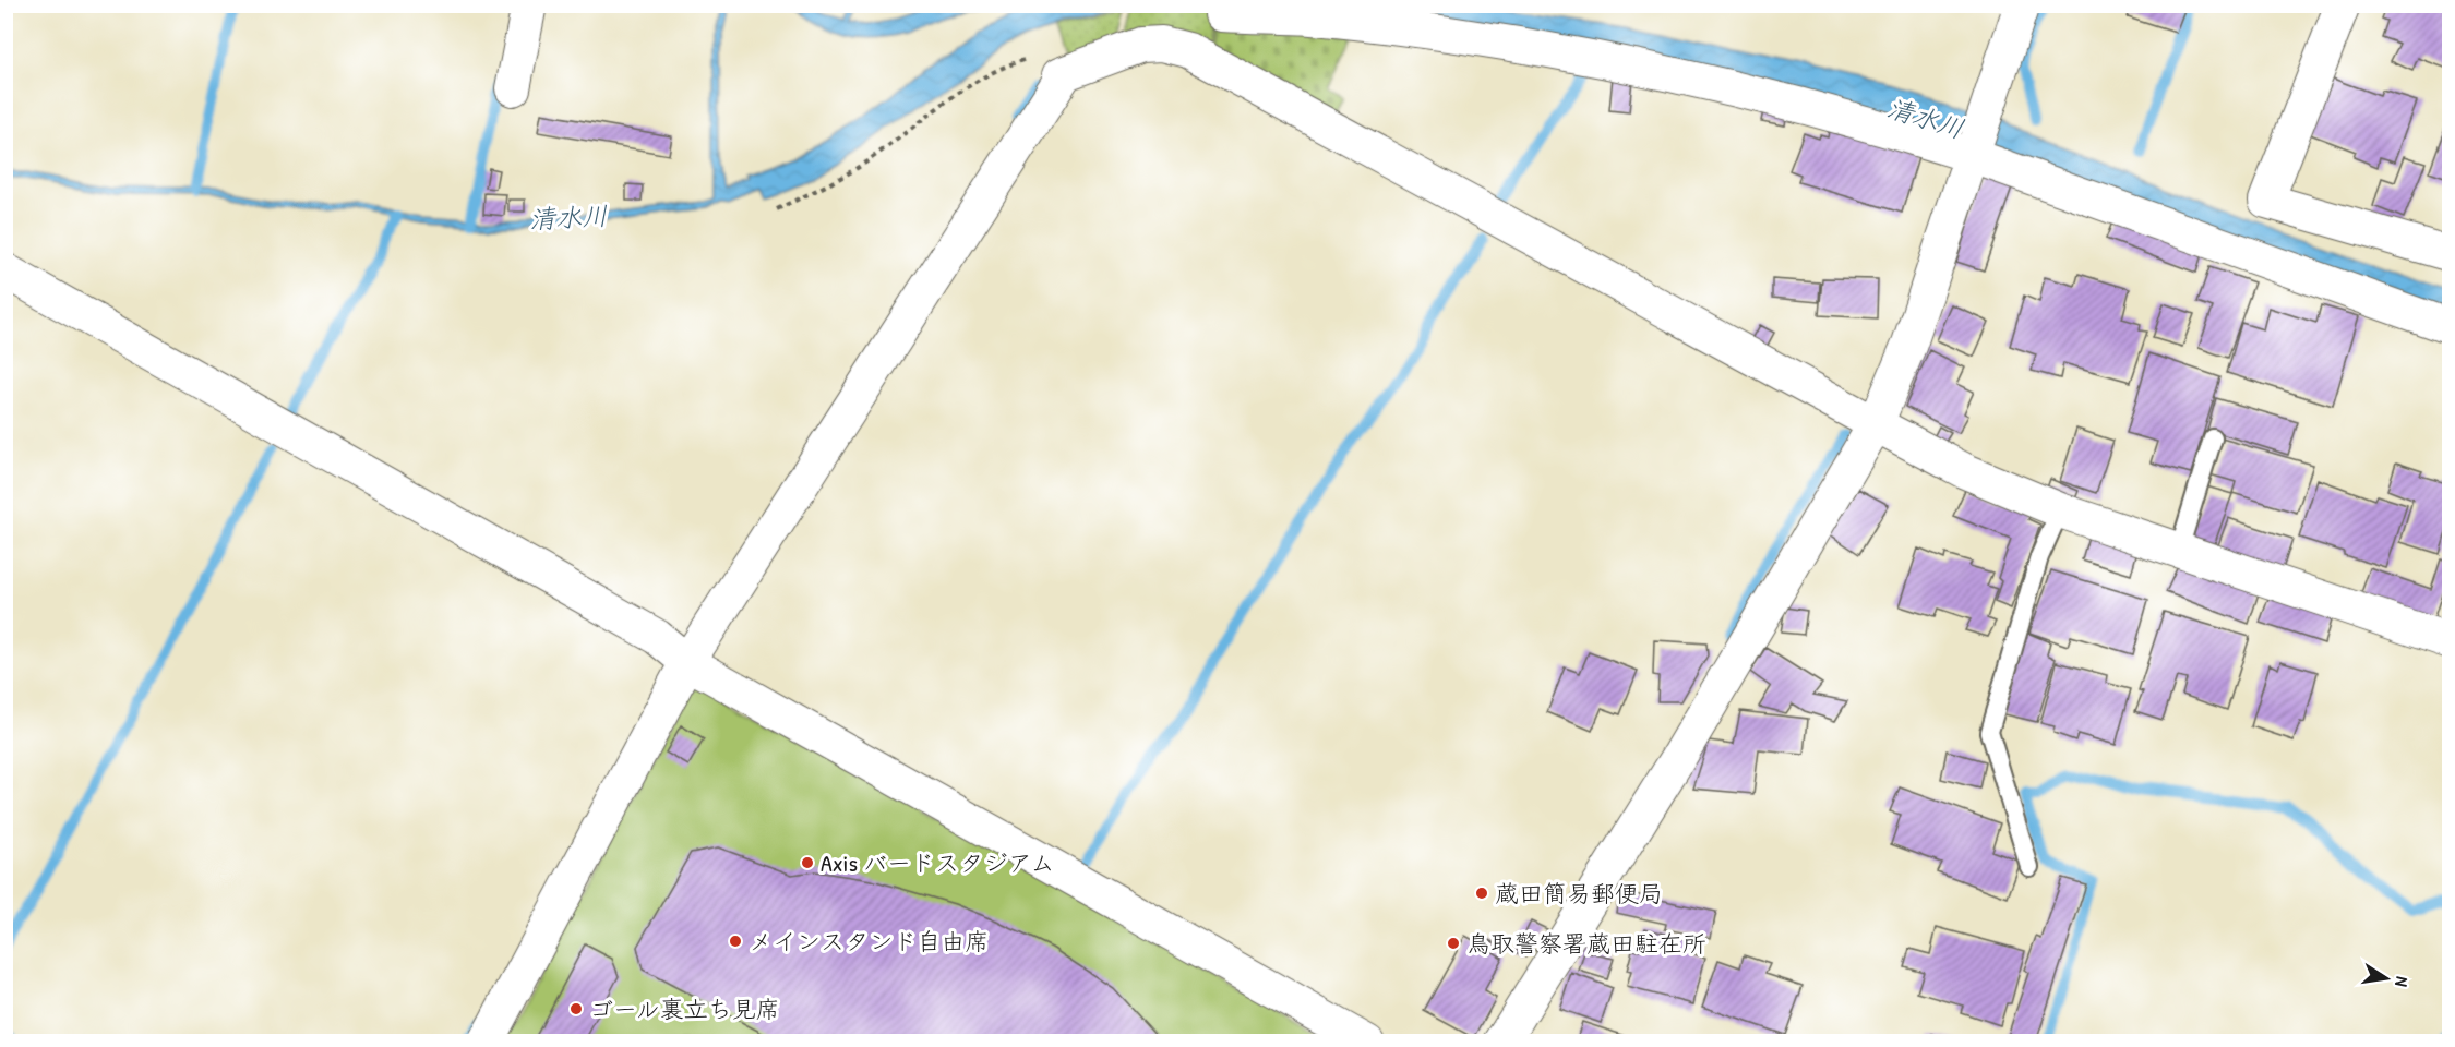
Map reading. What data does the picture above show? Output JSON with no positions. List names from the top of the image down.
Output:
{
  "water": ["清水川"],
  "places": [
    "Axis バードスタジアム",
    "蔵田簡易郵便局",
    "メインスタンド自由席",
    "鳥取警察署蔵田駐在所",
    "ゴール裏立ち見席"
  ],
  "north": "right"
}
